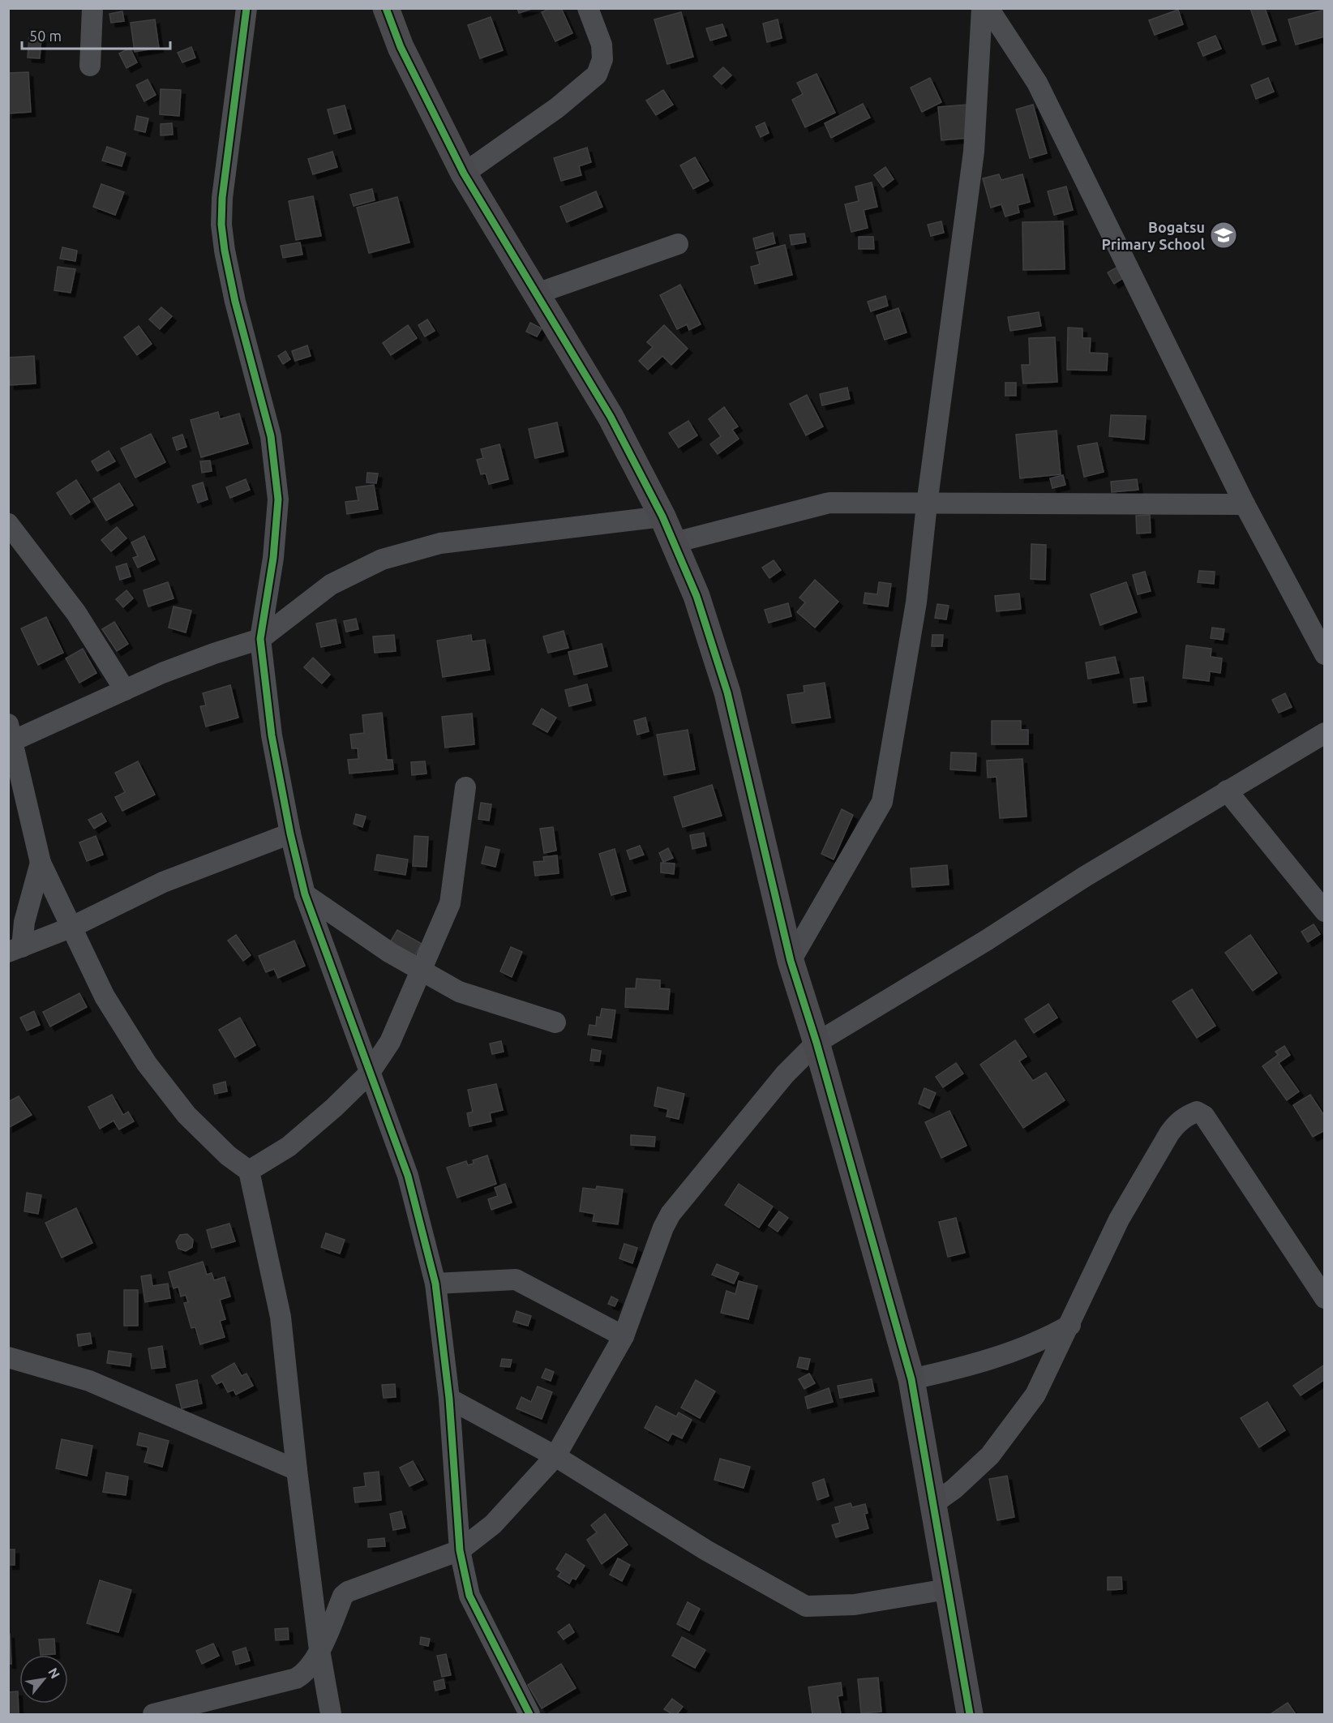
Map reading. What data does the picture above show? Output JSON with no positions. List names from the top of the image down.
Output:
{
  "places": {
    "school or university": ["Bogatsu Primary School"]
  },
  "scale_bar": "50 m",
  "north": "top right"
}
